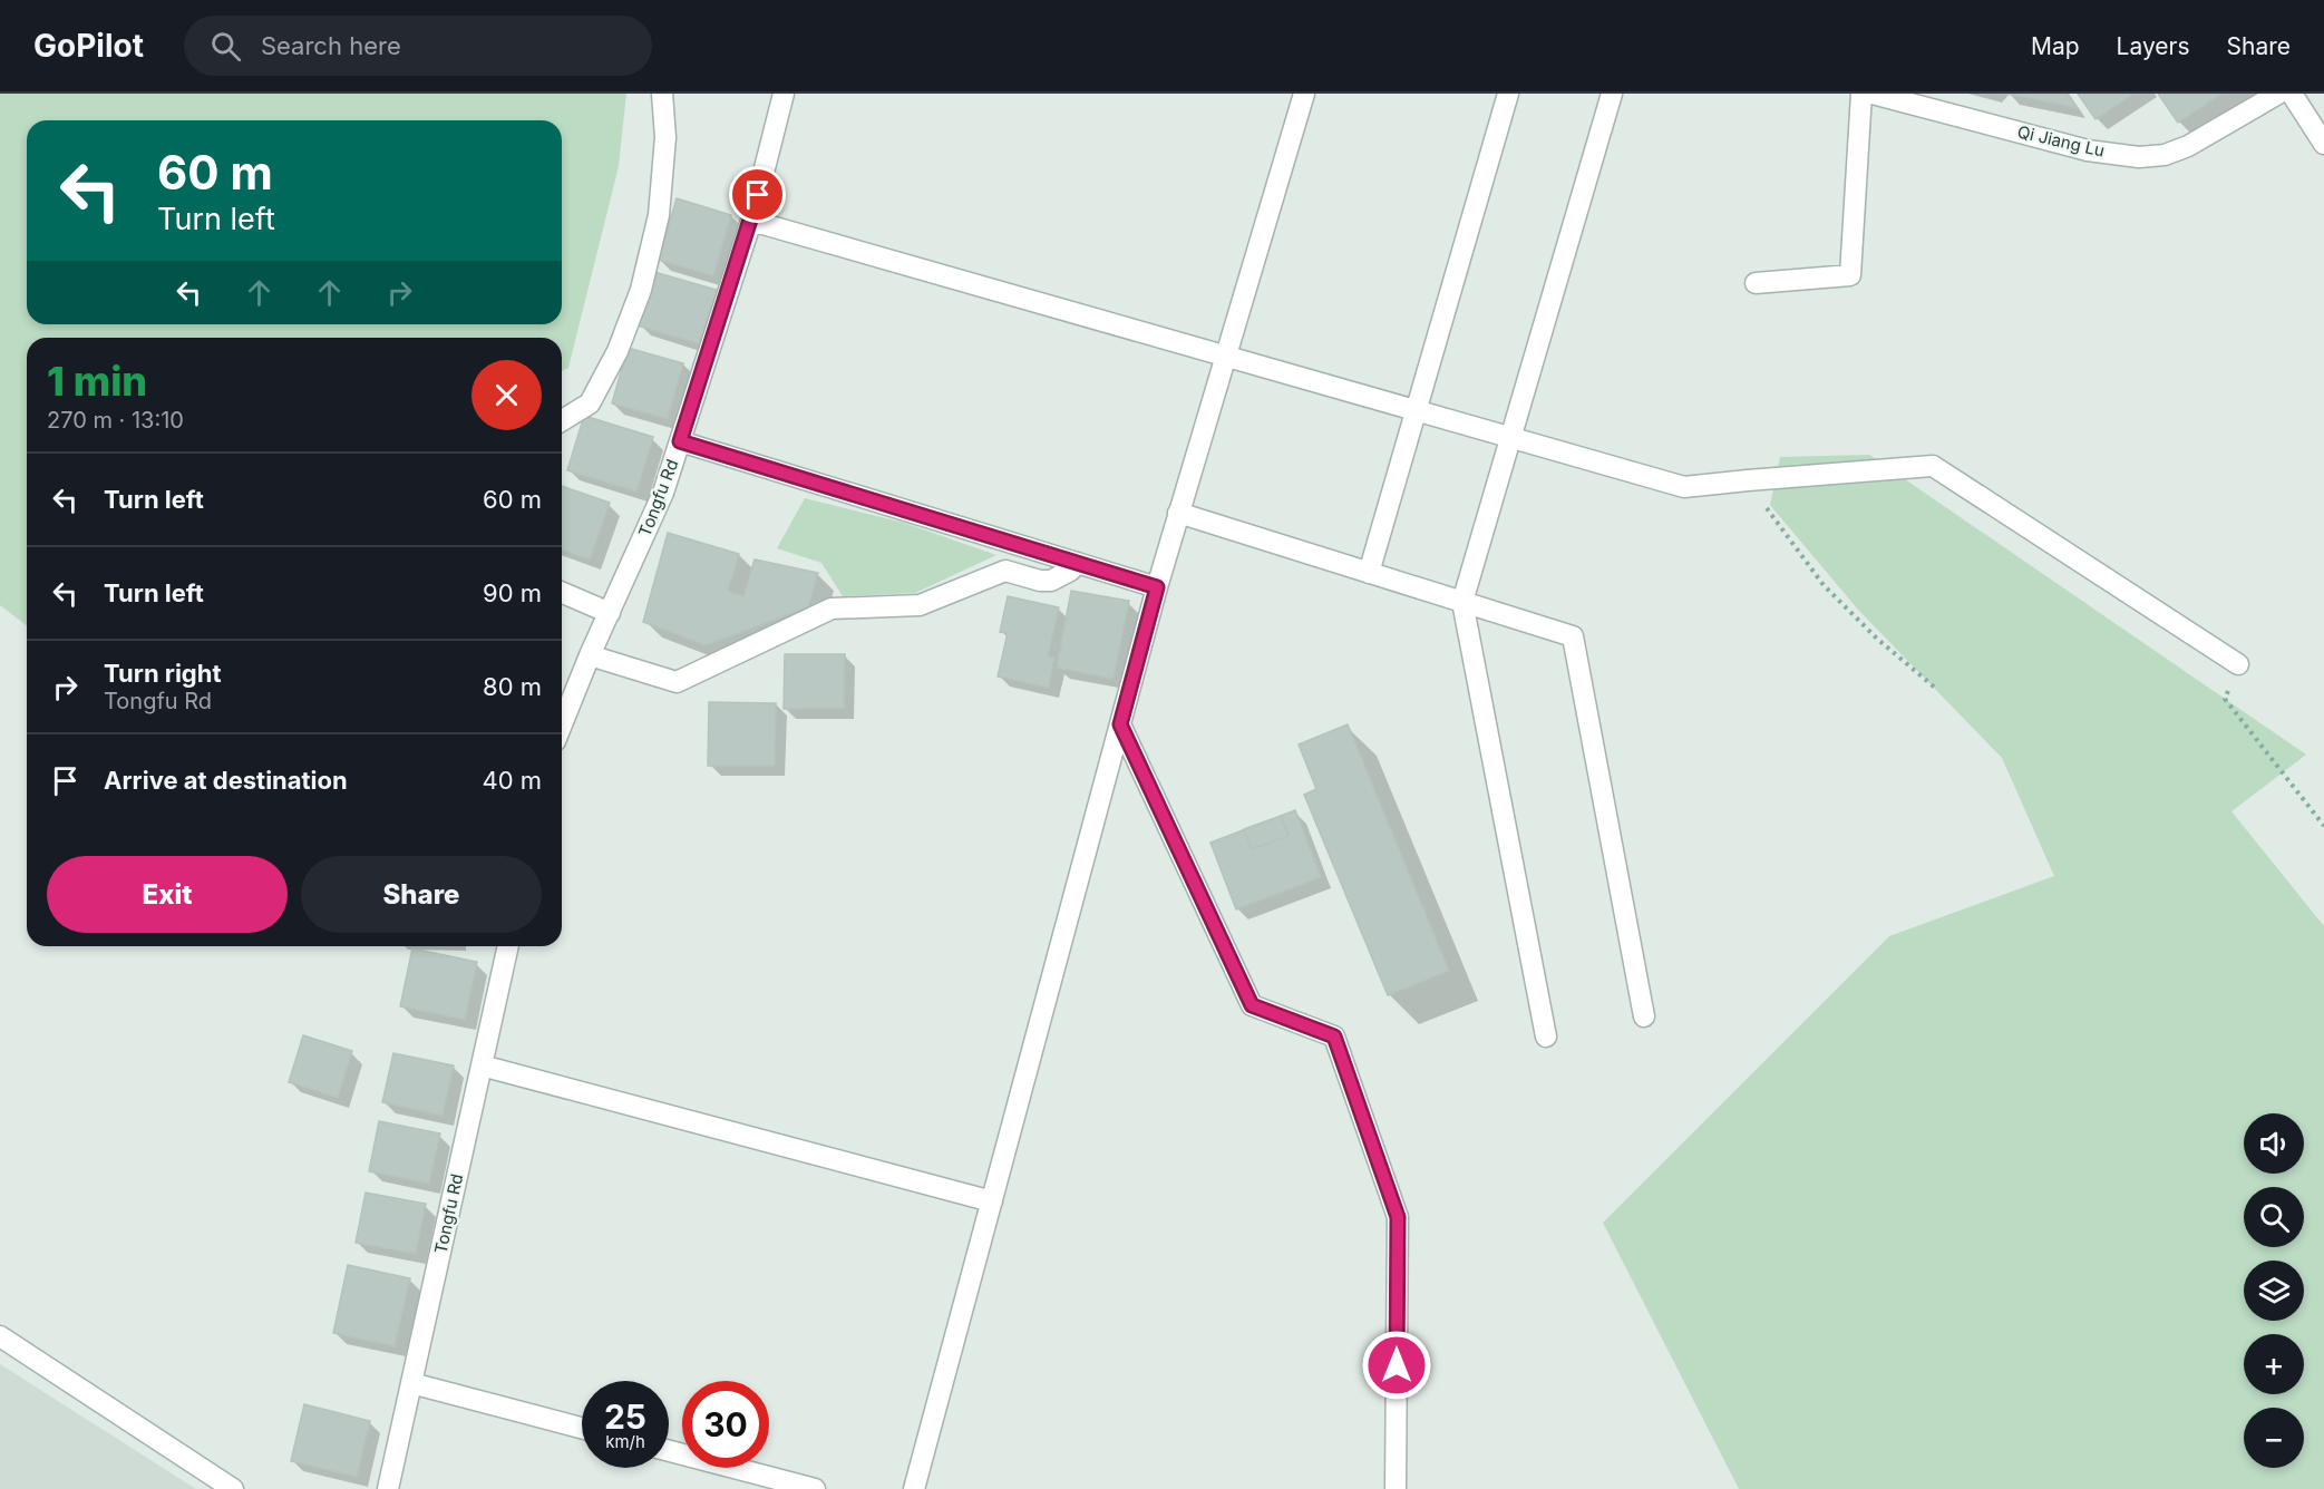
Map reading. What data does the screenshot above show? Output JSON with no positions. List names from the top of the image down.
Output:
{
  "streets": {
    "street": ["Qi Jiang Lu", "Tongfu Rd"]
  },
  "page": {
    "header": "GoPilot",
    "search": "Search here",
    "nav": ["Map", "Layers", "Share"],
    "turn": ["60 m", "Turn left"],
    "heading": ["1 min", "270 m · 13:10"],
    "list": [
      {
        "name": "Turn left",
        "value": "60 m"
      },
      {
        "name": "Turn left",
        "value": "90 m"
      },
      {
        "name": "Turn right",
        "note": "Tongfu Rd",
        "value": "80 m"
      },
      {
        "name": "Arrive at destination",
        "value": "40 m"
      }
    ],
    "buttons": ["Exit", "Share"],
    "map_buttons": ["+", "−"],
    "speed": "25 km/h",
    "limit": "30"
  }
}
